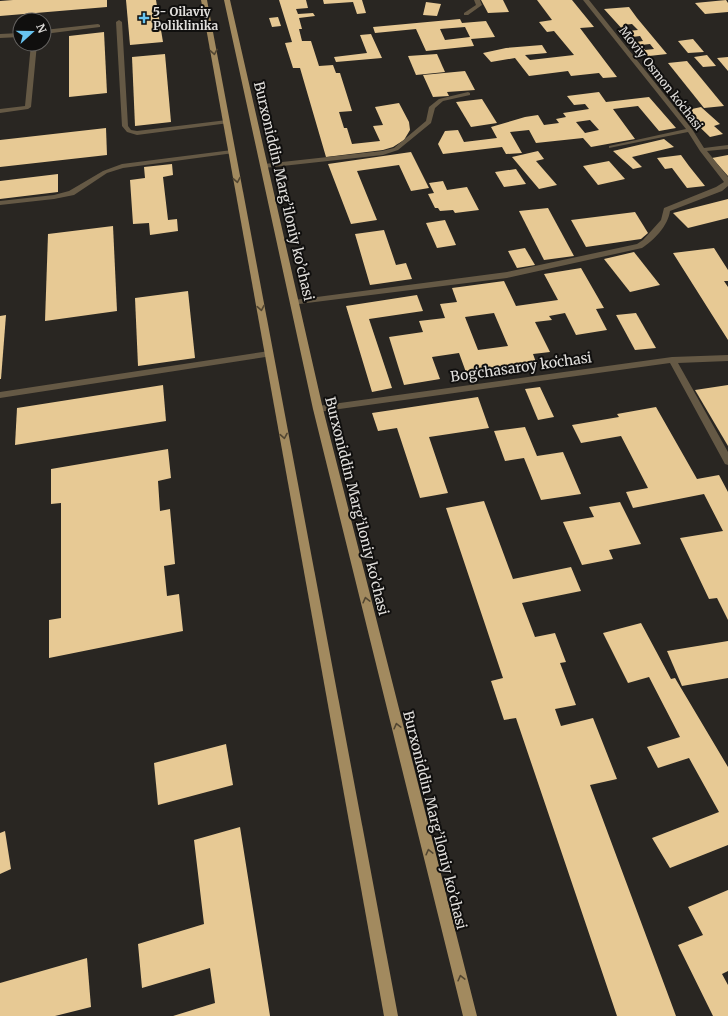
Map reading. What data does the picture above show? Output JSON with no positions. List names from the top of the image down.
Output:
{
  "streets": {
    "main road": ["Burxoniddin Marg’iloniy ko’chasi"],
    "street": ["Moviy Osmon koʻchasi", "Bogʻchasaroy koʻchasi"]
  },
  "crossings": [
    ["Burxoniddin Marg’iloniy ko’chasi", "Bogʻchasaroy koʻchasi"]
  ],
  "places": {
    "health": ["5- Oilaviy Poliklinika"]
  },
  "north": "right"
}
